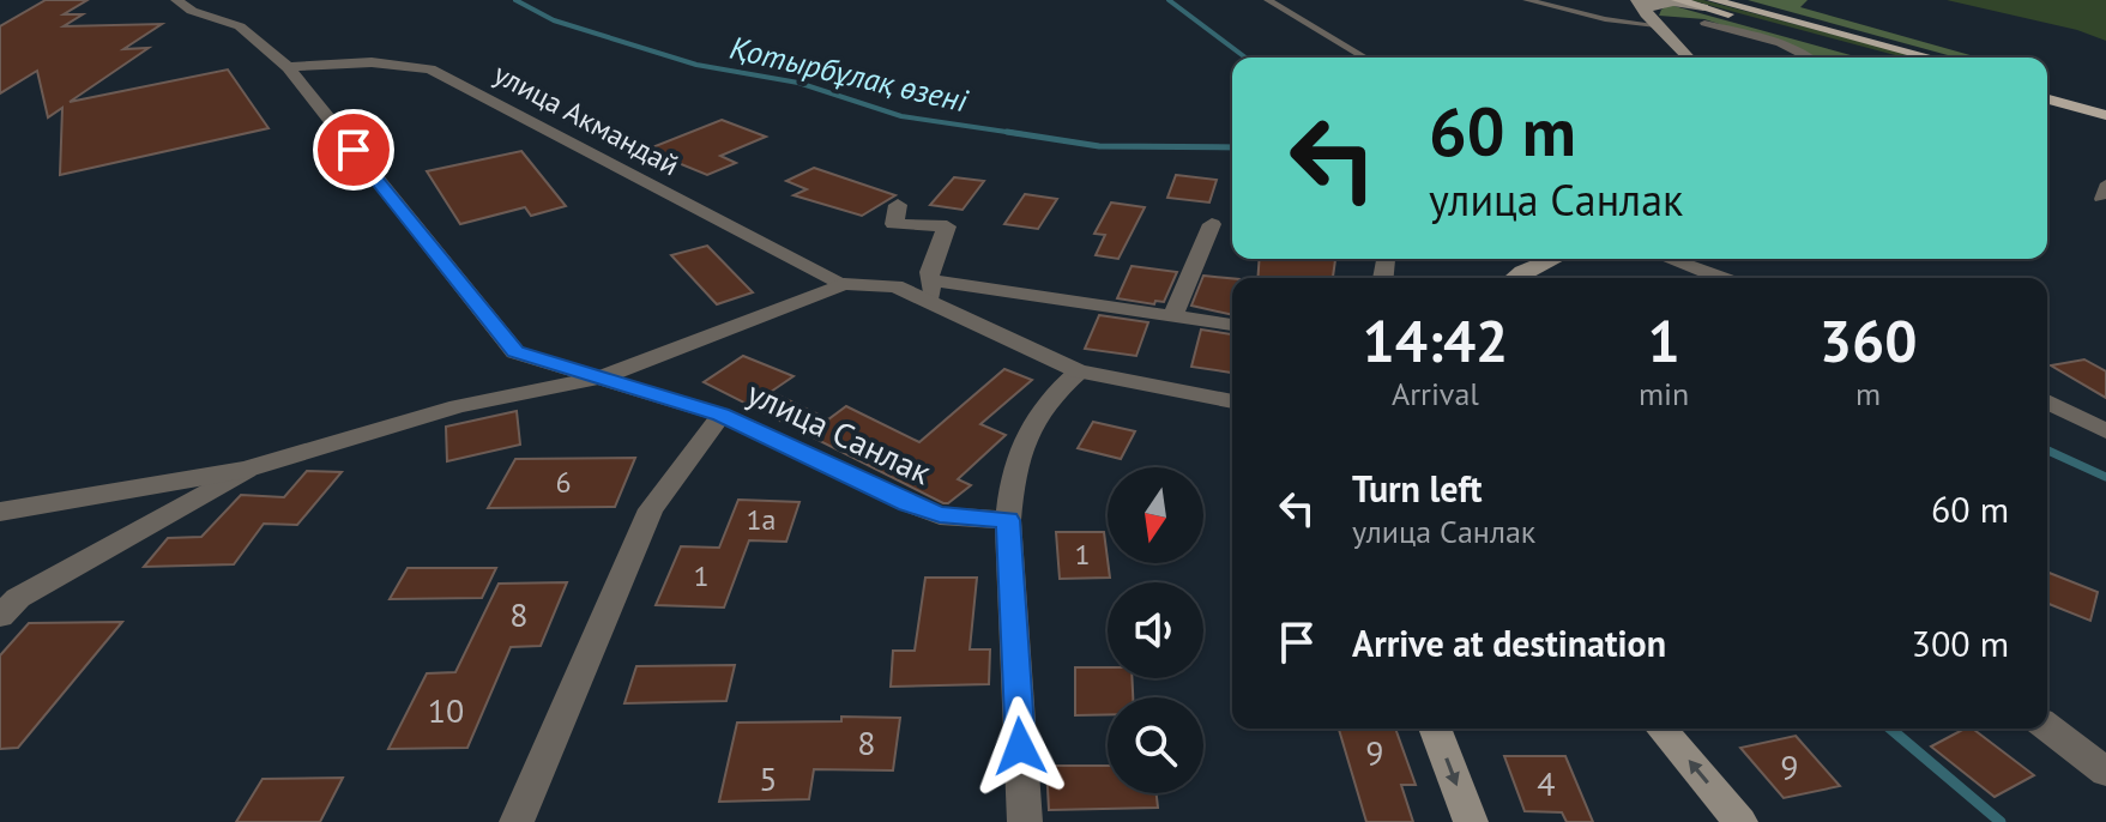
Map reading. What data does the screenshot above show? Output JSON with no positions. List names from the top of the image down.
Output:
{
  "streets": {
    "street": ["улица Акмандай", "улица Санлак"]
  },
  "crossings": [
    ["улица Акмандай", "улица Санлак"]
  ],
  "water": ["Қотырбұлақ өзені"],
  "house_numbers": [
    "6",
    "1а",
    "1",
    "1",
    "8",
    "10",
    "8",
    "9",
    "9",
    "5",
    "4"
  ],
  "north": "bottom",
  "page": {
    "turn": ["60 m", "улица Санлак"],
    "eta": [
      "14:42",
      "Arrival",
      "1",
      "min",
      "360",
      "m"
    ],
    "list": [
      {
        "name": "Turn left",
        "note": "улица Санлак",
        "value": "60 m"
      },
      {
        "name": "Arrive at destination",
        "value": "300 m"
      }
    ]
  }
}
